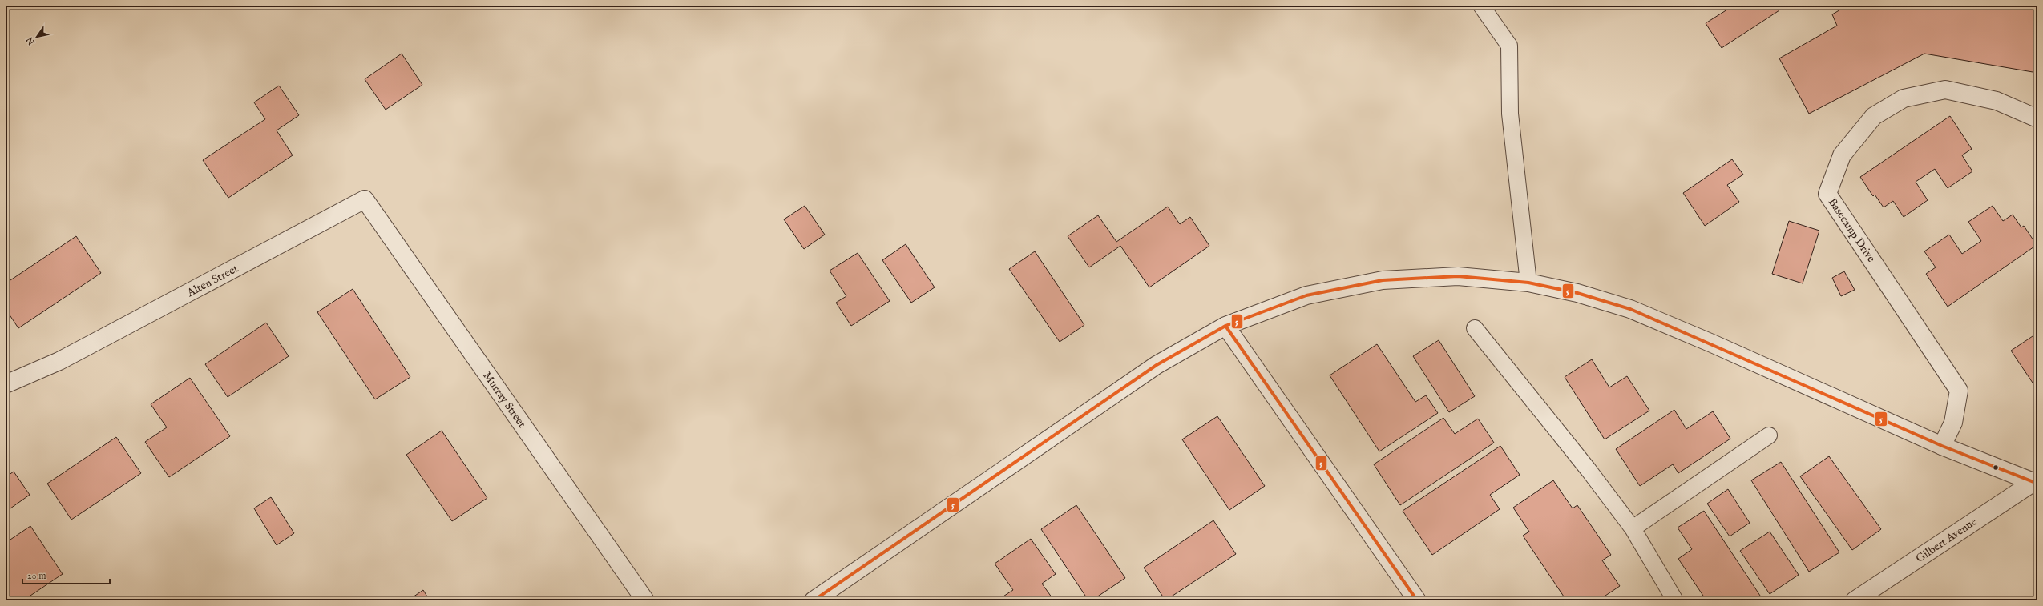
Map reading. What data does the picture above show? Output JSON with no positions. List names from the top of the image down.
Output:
{
  "streets": {
    "street": [
      "Basecamp Drive",
      "Alten Street",
      "Murray Street",
      "Gilbert Avenue"
    ]
  },
  "crossings": [
    ["Alten Street", "Murray Street"]
  ],
  "lines": ["transit line 5"],
  "scale_bar": "20 m",
  "north": "bottom left"
}
